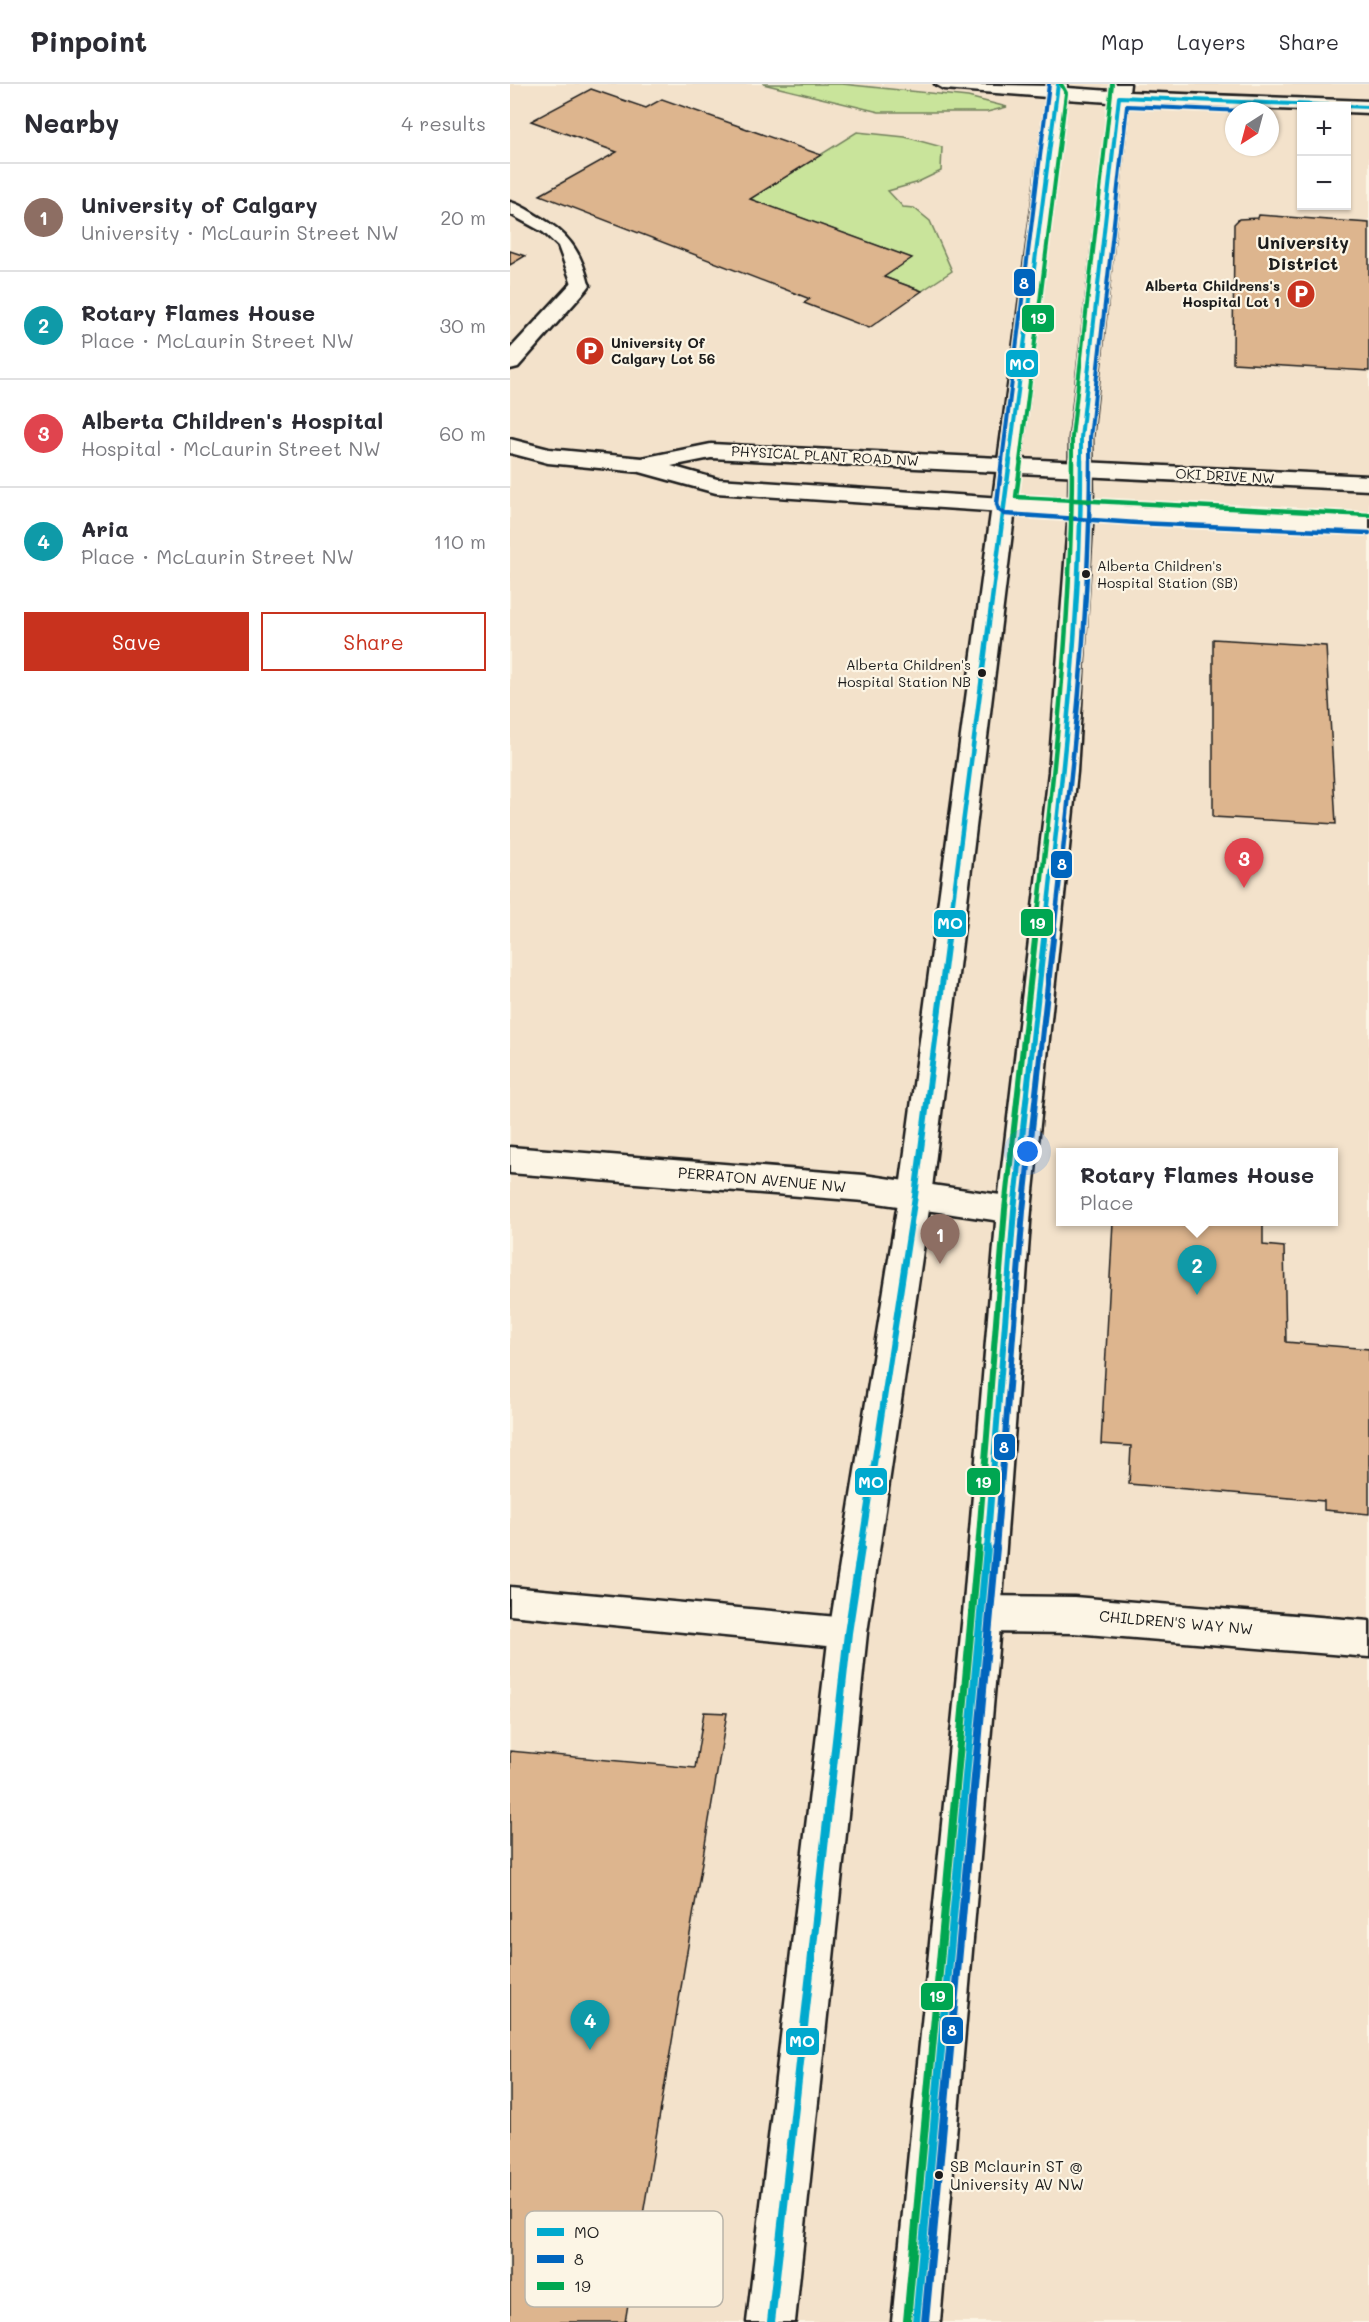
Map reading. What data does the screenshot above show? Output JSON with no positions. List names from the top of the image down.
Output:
{
  "streets": {
    "street": [
      "PHYSICAL PLANT ROAD NW",
      "OKI DRIVE NW",
      "PERRATON AVENUE NW",
      "CHILDREN'S WAY NW"
    ]
  },
  "crossings": [
    ["PHYSICAL PLANT ROAD NW", "OKI DRIVE NW"]
  ],
  "districts": ["University District"],
  "places": {
    "parking": ["Alberta Childrens's Hospital Lot 1", "University Of Calgary Lot 56"],
    "other": ["Alberta Children's Hospital Station (SB)", "Alberta Children's Hospital Station NB", "SB Mclaurin ST @ University AV NW"]
  },
  "lines": ["transit line MO", "transit line 8", "transit line 19"],
  "legend": ["MO", "8", "19"],
  "north": "bottom left",
  "page": {
    "header": "Pinpoint",
    "nav": ["Map", "Layers", "Share"],
    "heading": ["Nearby", "4 results"],
    "map_buttons": ["+", "−"],
    "list": [
      {
        "mark": "1",
        "name": "University of Calgary",
        "note": "University · McLaurin Street NW",
        "value": "20 m"
      },
      {
        "mark": "2",
        "name": "Rotary Flames House",
        "note": "Place · McLaurin Street NW",
        "value": "30 m"
      },
      {
        "mark": "3",
        "name": "Alberta Children's Hospital",
        "note": "Hospital · McLaurin Street NW",
        "value": "60 m"
      },
      {
        "mark": "4",
        "name": "Aria",
        "note": "Place · McLaurin Street NW",
        "value": "110 m"
      }
    ],
    "buttons": ["Save", "Share"],
    "pins": [
      "3",
      "1",
      "2",
      "4"
    ],
    "popup": ["Rotary Flames House", "Place"]
  }
}
